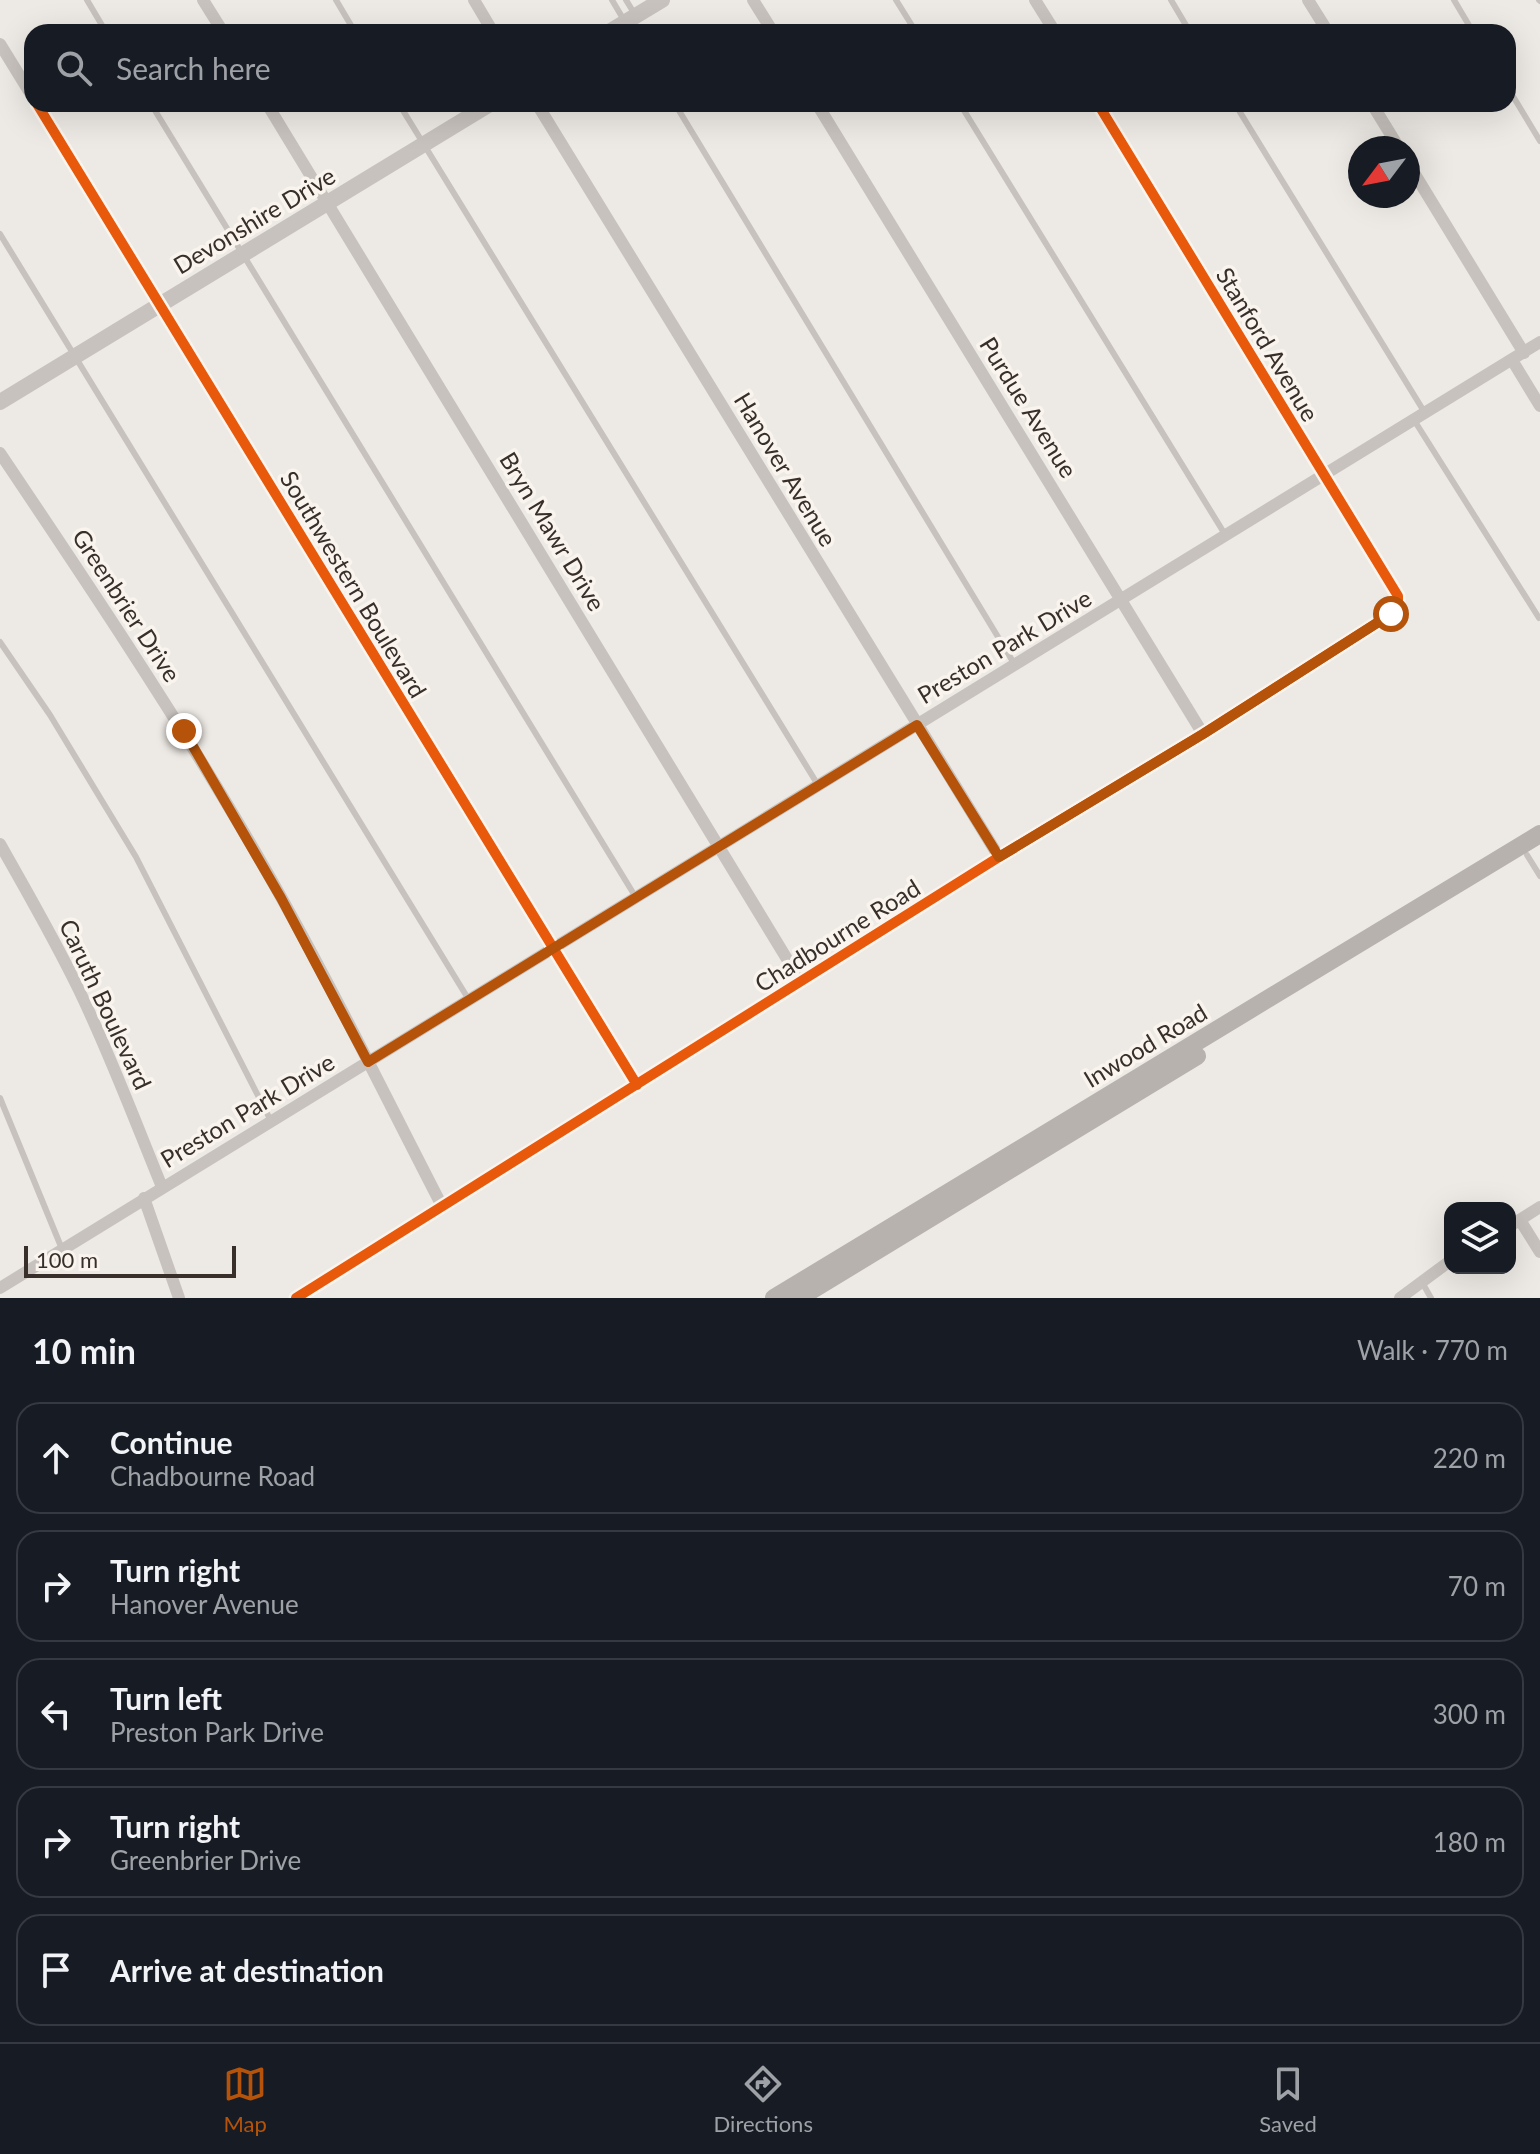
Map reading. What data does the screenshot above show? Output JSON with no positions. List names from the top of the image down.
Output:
{
  "streets": {
    "main road": ["Inwood Road"],
    "street": [
      "Devonshire Drive",
      "Stanford Avenue",
      "Purdue Avenue",
      "Hanover Avenue",
      "Bryn Mawr Drive",
      "Southwestern Boulevard",
      "Greenbrier Drive",
      "Preston Park Drive",
      "Chadbourne Road",
      "Caruth Boulevard"
    ]
  },
  "crossings": [
    ["Devonshire Drive", "Bryn Mawr Drive"],
    ["Devonshire Drive", "Southwestern Boulevard"],
    ["Stanford Avenue", "Preston Park Drive"],
    ["Stanford Avenue", "Chadbourne Road"],
    ["Purdue Avenue", "Preston Park Drive"],
    ["Purdue Avenue", "Chadbourne Road"],
    ["Hanover Avenue", "Preston Park Drive"],
    ["Hanover Avenue", "Chadbourne Road"],
    ["Bryn Mawr Drive", "Preston Park Drive"],
    ["Bryn Mawr Drive", "Chadbourne Road"],
    ["Southwestern Boulevard", "Preston Park Drive"],
    ["Southwestern Boulevard", "Chadbourne Road"],
    ["Greenbrier Drive", "Preston Park Drive"],
    ["Greenbrier Drive", "Chadbourne Road"],
    ["Preston Park Drive", "Caruth Boulevard"]
  ],
  "scale_bar": "100 m",
  "north": "bottom left",
  "page": {
    "search": "Search here",
    "scale": "100 m",
    "heading": ["10 min", "Walk · 770 m"],
    "list": [
      ["Continue", "Chadbourne Road", "220 m"],
      ["Turn right", "Hanover Avenue", "70 m"],
      ["Turn left", "Preston Park Drive", "300 m"],
      ["Turn right", "Greenbrier Drive", "180 m"],
      "Arrive at destination"
    ],
    "nav": ["Map", "Directions", "Saved"]
  }
}
